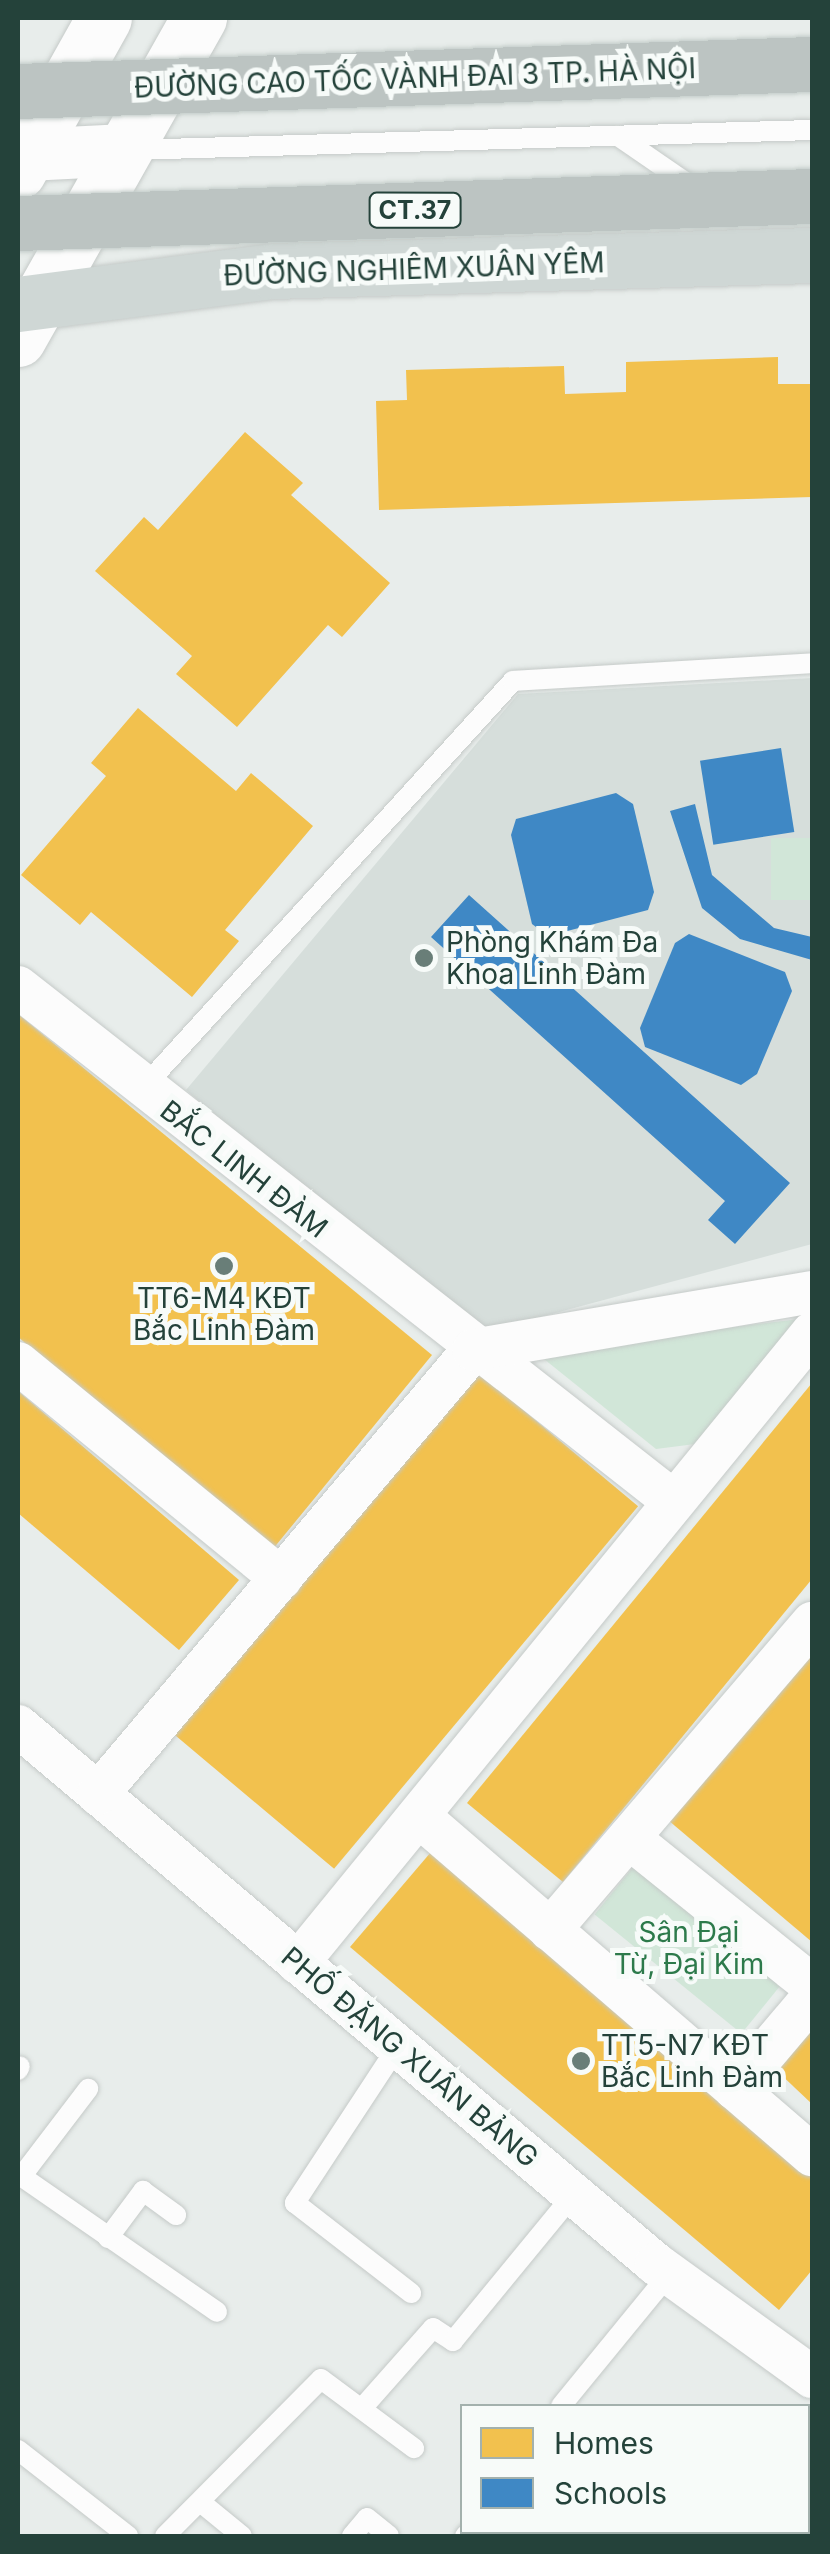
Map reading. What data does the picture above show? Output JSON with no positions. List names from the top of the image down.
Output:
{
  "streets": {
    "highway": ["ĐƯỜNG CAO TỐC VÀNH ĐAI 3 TP. HÀ NỘI", "CT.37"],
    "main road": ["ĐƯỜNG NGHIÊM XUÂN YÊM"],
    "street": ["BẮC LINH ĐÀM", "PHỐ ĐẶNG XUÂN BẢNG"]
  },
  "parks": ["Sân Đại Từ, Đại Kim"],
  "places": ["Phòng Khám Đa Khoa Linh Đàm", "TT6-M4 KĐT Bắc Linh Đàm", "TT5-N7 KĐT Bắc Linh Đàm"],
  "legend": ["Homes", "Schools"]
}
